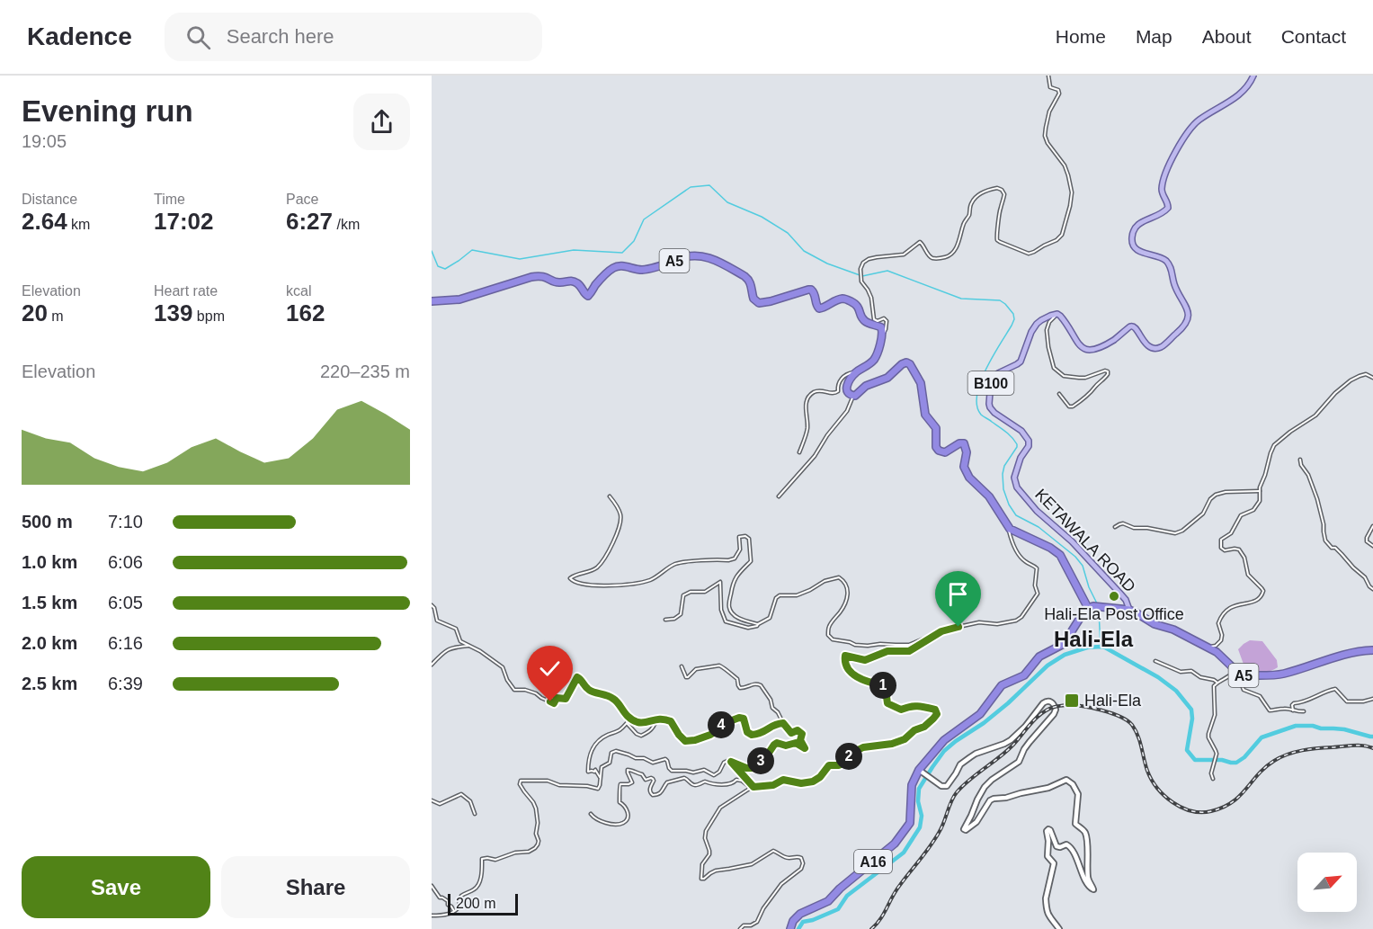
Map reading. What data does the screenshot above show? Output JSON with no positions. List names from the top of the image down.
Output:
{
  "streets": {
    "highway": ["A5", "A16"],
    "main road": ["B100", "KETAWALA ROAD"]
  },
  "crossings": [
    ["A5", "KETAWALA ROAD"],
    ["A5", "A16"]
  ],
  "districts": ["Hali-Ela"],
  "places": {
    "other": ["Hali-Ela Post Office"],
    "transit": ["Hali-Ela"]
  },
  "scale_bar": "200 m",
  "north": "top right",
  "page": {
    "header": "Kadence",
    "search": "Search here",
    "nav": [
      "Home",
      "Map",
      "About",
      "Contact"
    ],
    "heading": ["Evening run", "19:05"],
    "stats": [
      ["Distance", "2.64 km"],
      ["Time", "17:02"],
      ["Pace", "6:27 /km"],
      ["Elevation", "20 m"],
      ["Heart rate", "139 bpm"],
      ["kcal", "162"]
    ],
    "chart": ["Elevation", "220–235 m"],
    "list": [
      {
        "name": "500 m",
        "note": "7:10"
      },
      {
        "name": "1.0 km",
        "note": "6:06"
      },
      {
        "name": "1.5 km",
        "note": "6:05"
      },
      {
        "name": "2.0 km",
        "note": "6:16"
      },
      {
        "name": "2.5 km",
        "note": "6:39"
      }
    ],
    "pins": [
      "1",
      "4",
      "2",
      "3"
    ],
    "buttons": ["Save", "Share"],
    "scale": "200 m"
  }
}
